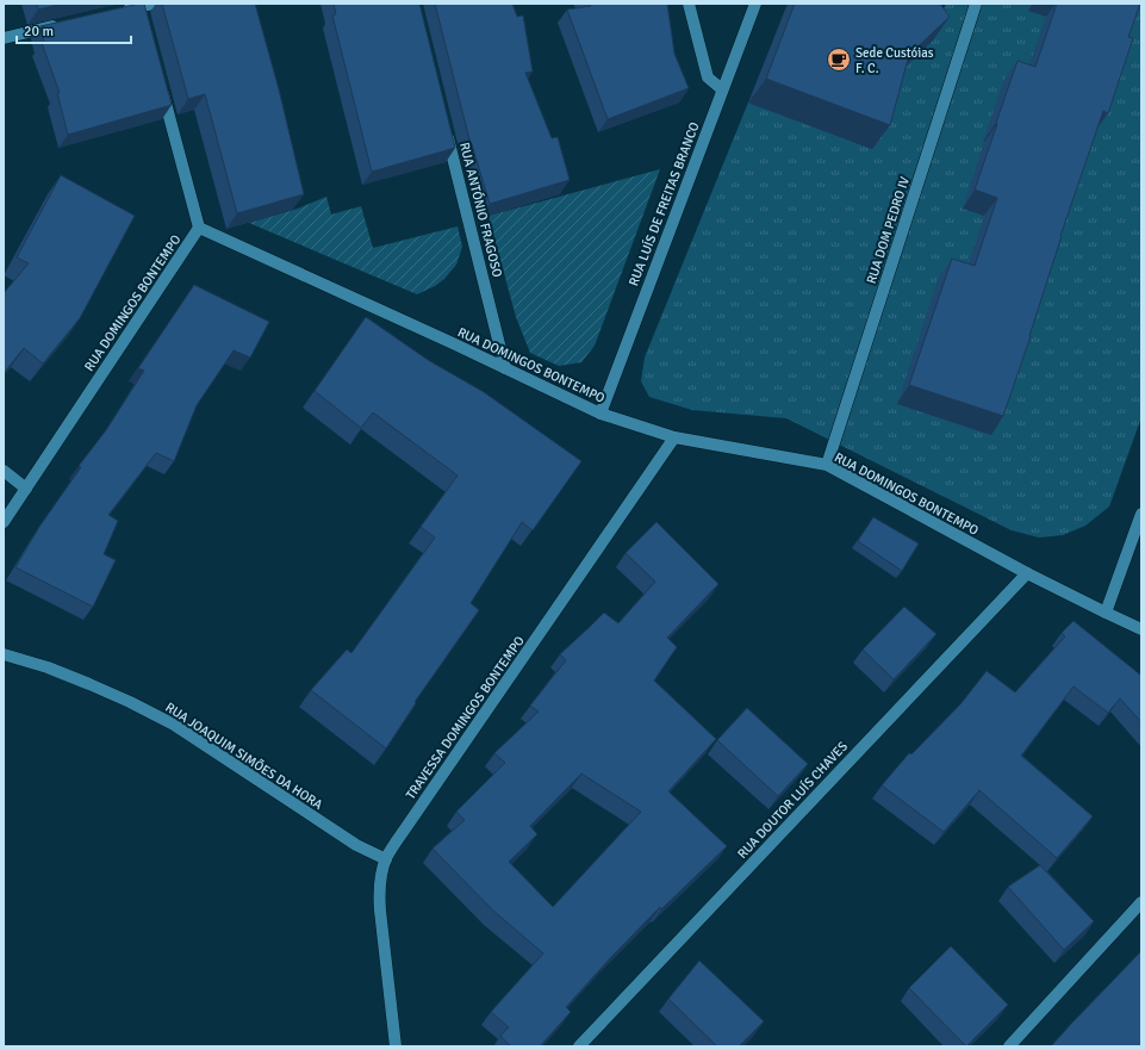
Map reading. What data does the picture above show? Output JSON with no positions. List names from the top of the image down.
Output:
{
  "streets": {
    "street": [
      "RUA LUÍS DE FREITAS BRANCO",
      "RUA ANTÓNIO FRAGOSO",
      "RUA DOM PEDRO IV",
      "RUA DOMINGOS BONTEMPO",
      "TRAVESSA DOMINGOS BONTEMPO",
      "RUA JOAQUIM SIMÕES DA HORA",
      "RUA DOUTOR LUÍS CHAVES"
    ]
  },
  "crossings": [
    ["RUA LUÍS DE FREITAS BRANCO", "RUA DOMINGOS BONTEMPO"],
    ["RUA ANTÓNIO FRAGOSO", "RUA DOMINGOS BONTEMPO"],
    ["RUA DOM PEDRO IV", "RUA DOMINGOS BONTEMPO"],
    ["RUA DOMINGOS BONTEMPO", "TRAVESSA DOMINGOS BONTEMPO"],
    ["RUA DOMINGOS BONTEMPO", "RUA DOUTOR LUÍS CHAVES"],
    ["TRAVESSA DOMINGOS BONTEMPO", "RUA JOAQUIM SIMÕES DA HORA"]
  ],
  "places": {
    "cafe": ["Sede Custóias F. C."]
  },
  "scale_bar": "20 m"
}
